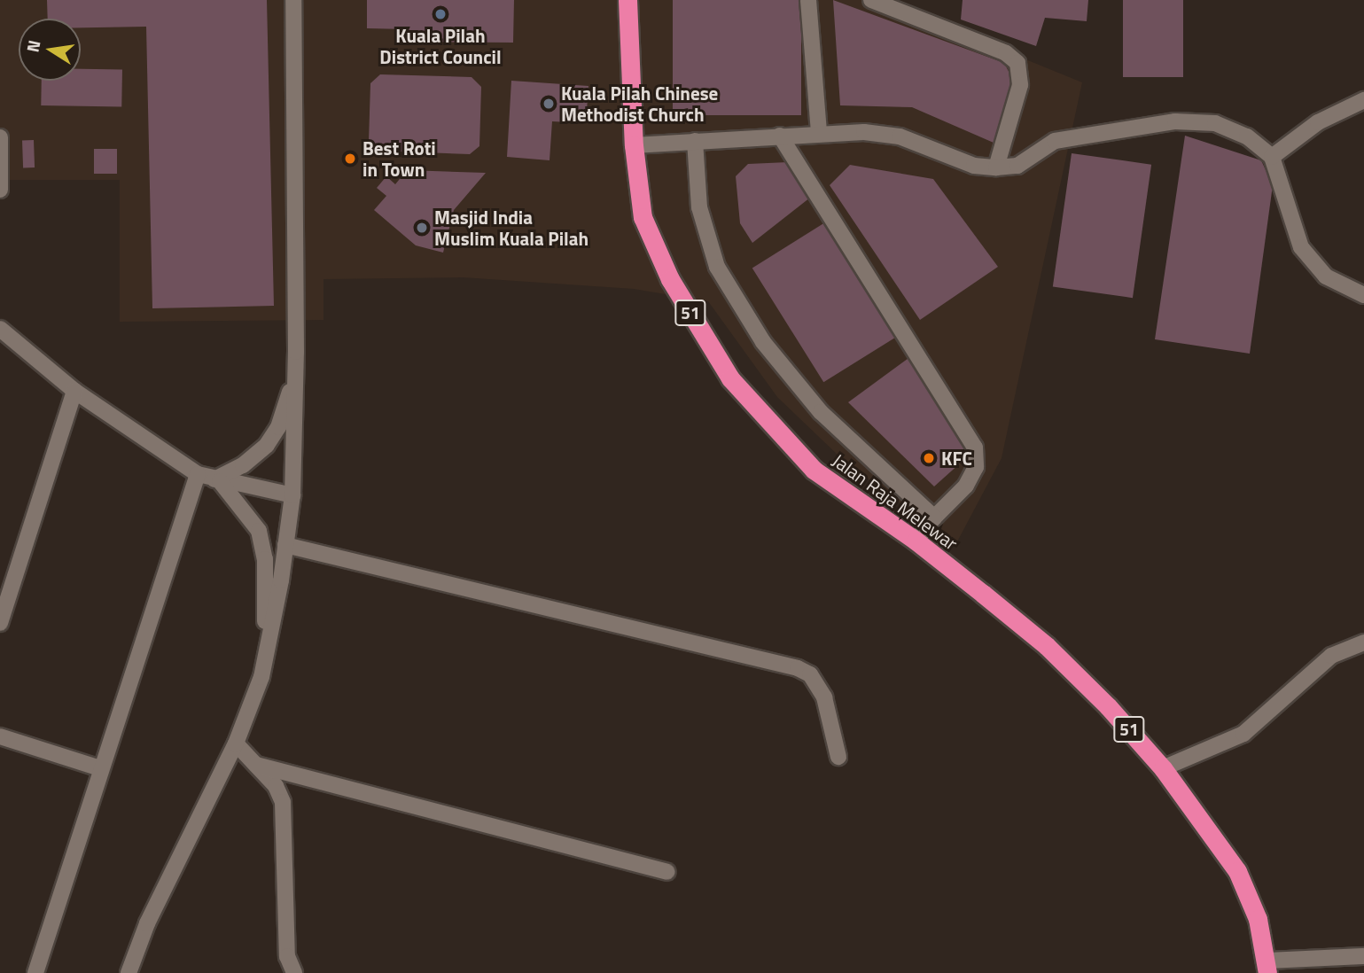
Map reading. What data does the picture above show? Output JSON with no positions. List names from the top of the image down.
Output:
{
  "streets": {
    "highway": ["51", "Jalan Raja Melewar"]
  },
  "places": [
    "Kuala Pilah District Council",
    "Kuala Pilah Chinese Methodist Church",
    "Best Roti in Town",
    "Masjid India Muslim Kuala Pilah",
    "KFC"
  ],
  "north": "left"
}
